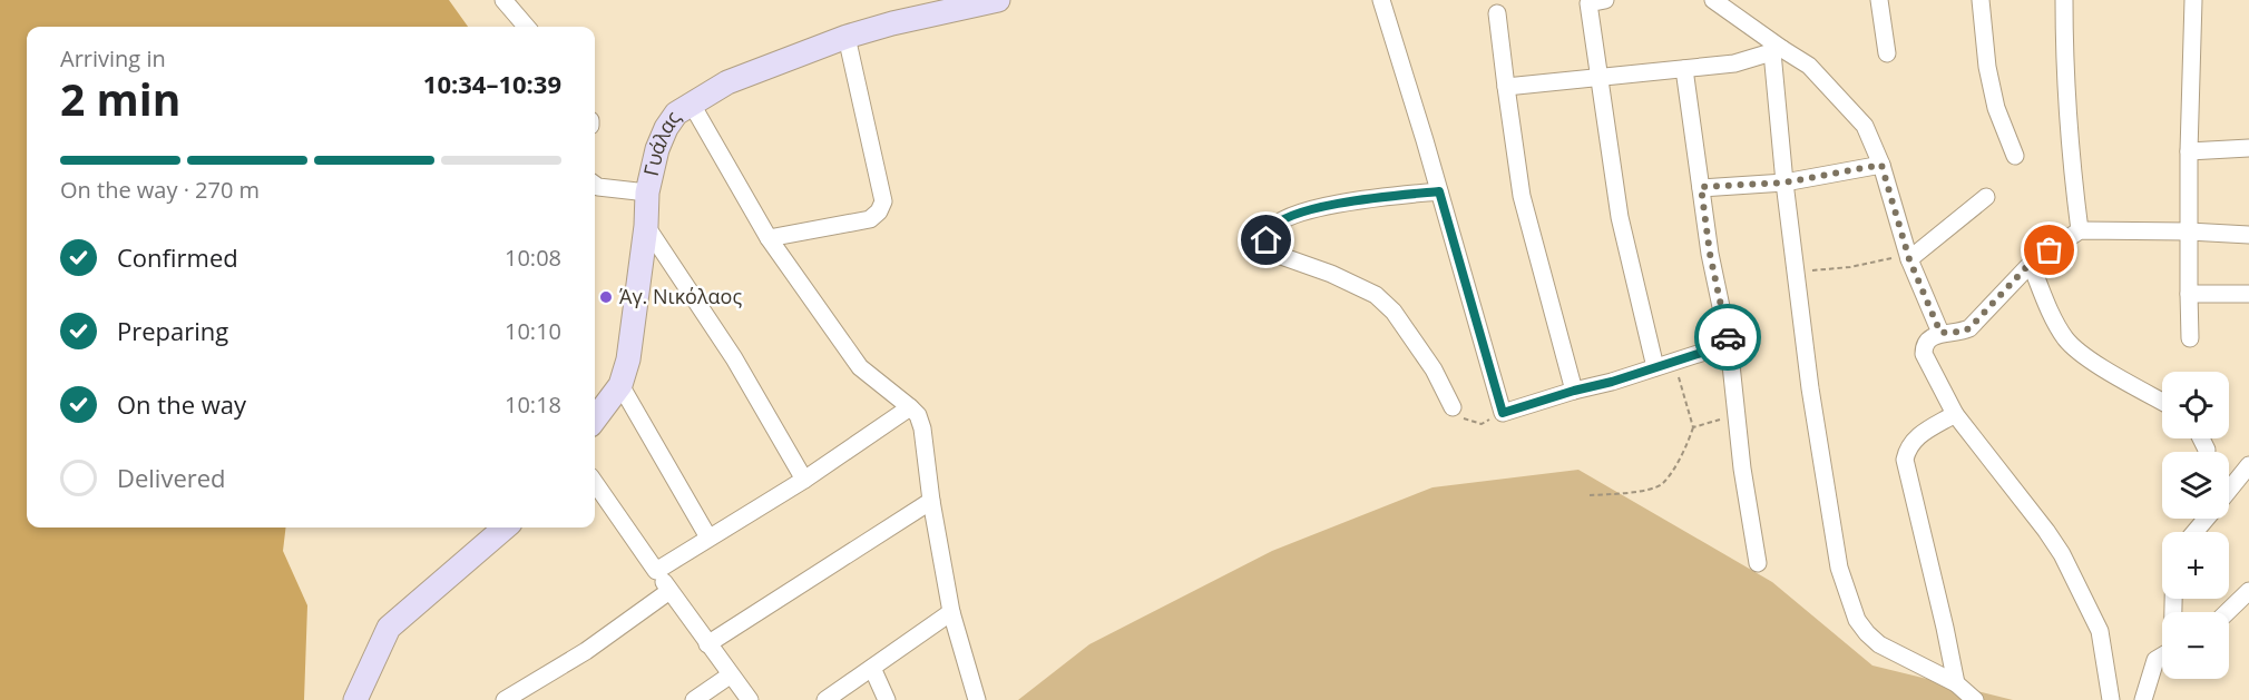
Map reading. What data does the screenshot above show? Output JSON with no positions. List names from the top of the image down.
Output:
{
  "streets": {
    "street": ["Γυάλας"]
  },
  "places": ["Άγ. Νικόλαος"],
  "page": {
    "heading": ["2 min", "Arriving in", "10:34–10:39"],
    "bar": "On the way · 270 m",
    "list": [
      ["Confirmed", "10:08"],
      ["Preparing", "10:10"],
      ["On the way", "10:18"],
      "Delivered"
    ],
    "map_buttons": ["+", "−"]
  }
}
